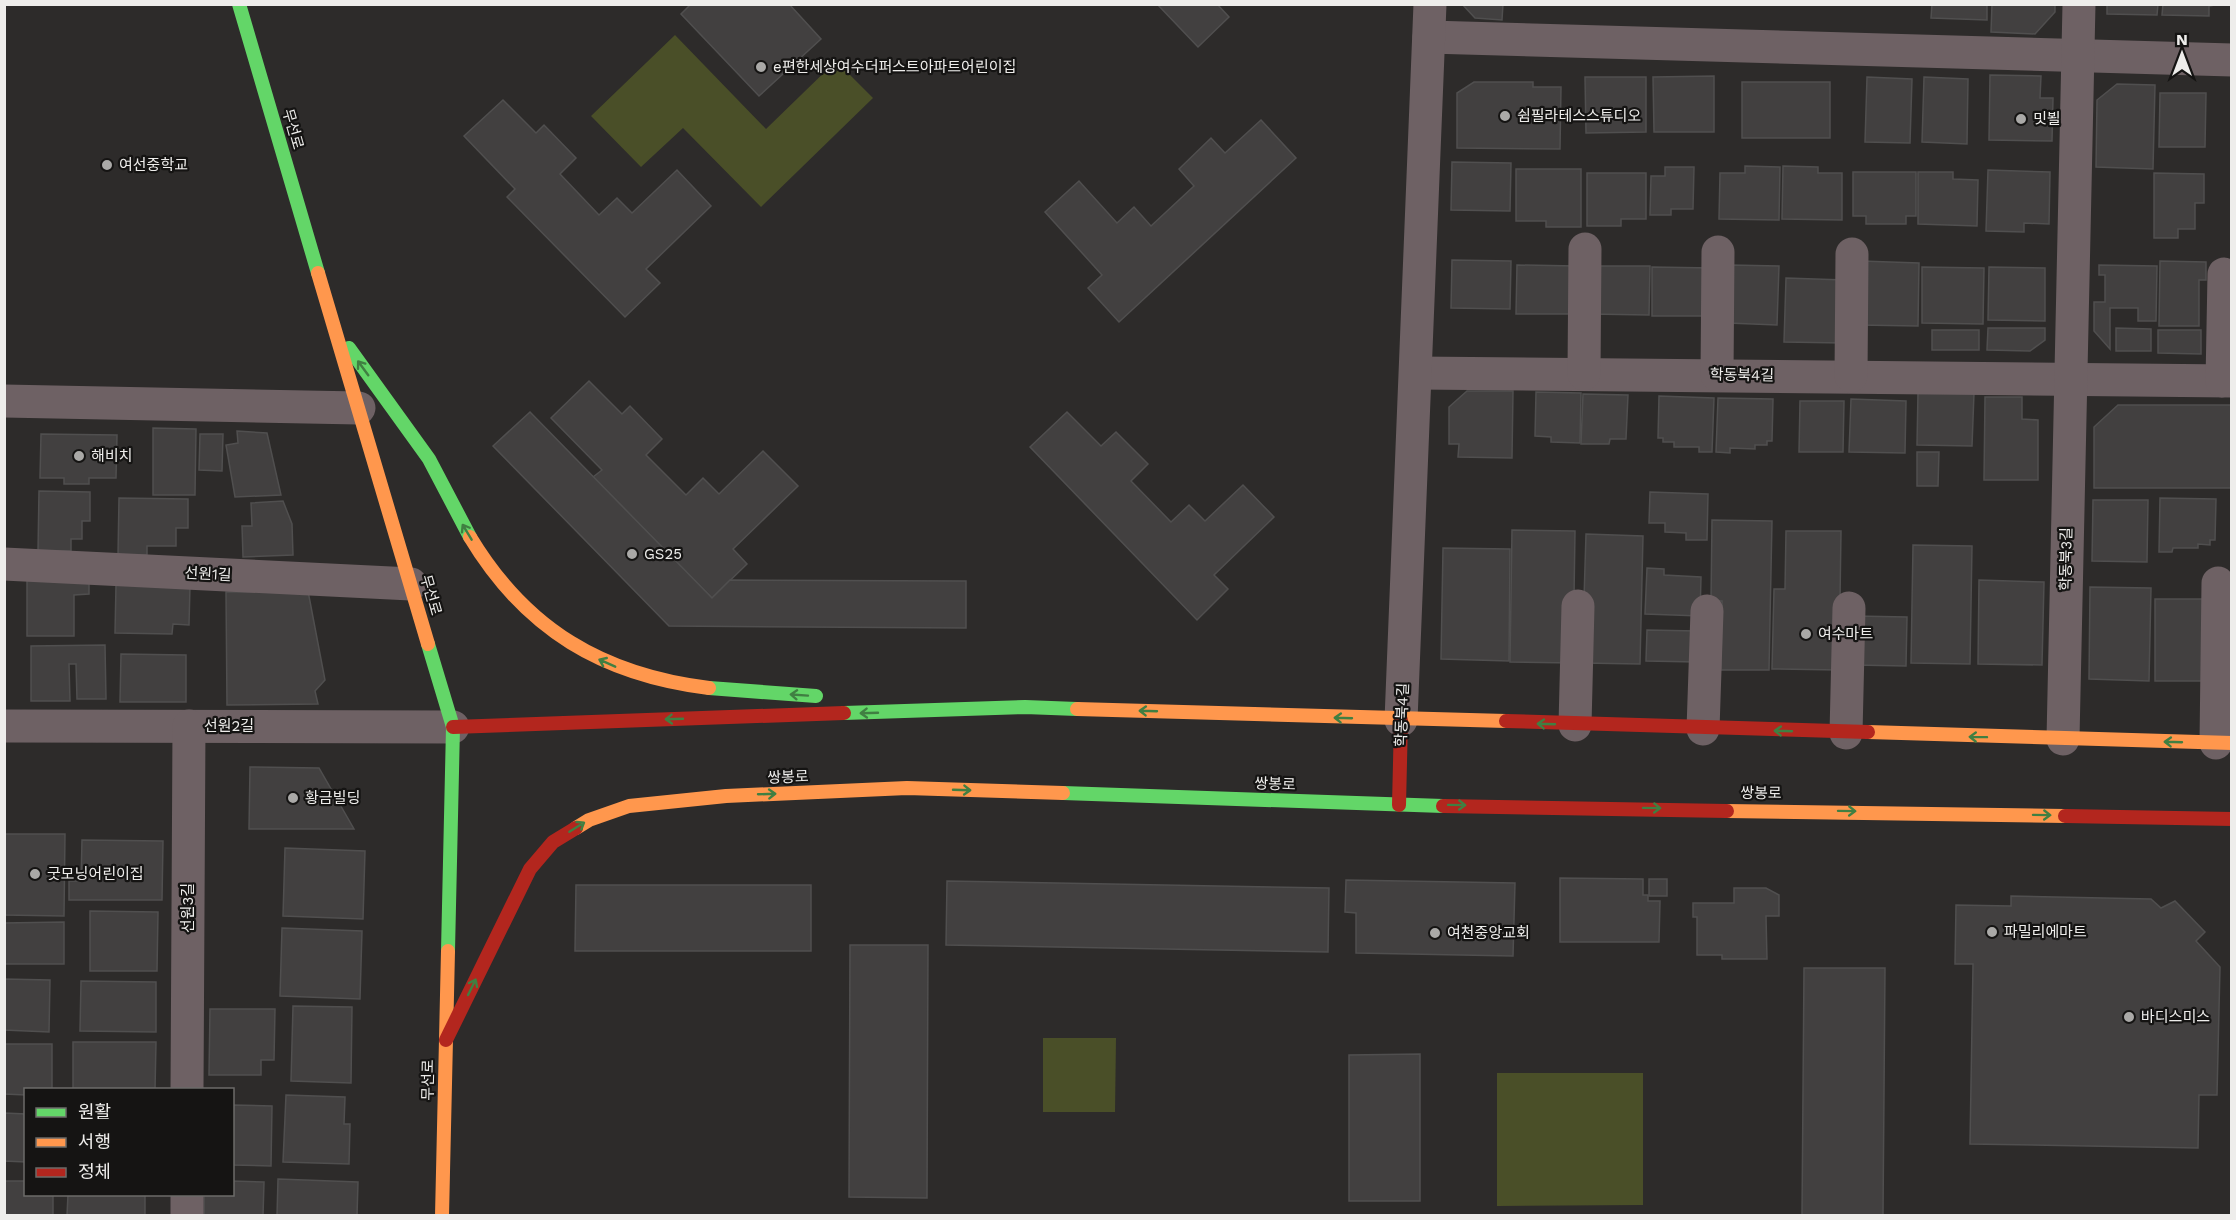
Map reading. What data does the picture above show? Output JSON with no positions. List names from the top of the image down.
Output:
{
  "streets": {
    "street": [
      "무선로",
      "학동북4길",
      "학동북3길",
      "선원1길",
      "선원2길",
      "쌍봉로",
      "선원3길"
    ]
  },
  "crossings": [
    ["무선로", "선원1길"],
    ["무선로", "선원2길"],
    ["무선로", "쌍봉로"],
    ["학동북4길", "학동북3길"],
    ["학동북4길", "쌍봉로"],
    ["선원2길", "선원3길"]
  ],
  "places": [
    "e편한세상여수더퍼스트아파트어린이집",
    "쉼필라테스스튜디오",
    "밋뵐",
    "여선중학교",
    "해비치",
    "GS25",
    "여수마트",
    "황금빌딩",
    "굿모닝어린이집",
    "파밀리에마트",
    "여천중앙교회",
    "바디스미스"
  ],
  "legend": ["원활", "서행", "정체"],
  "north": "top"
}
